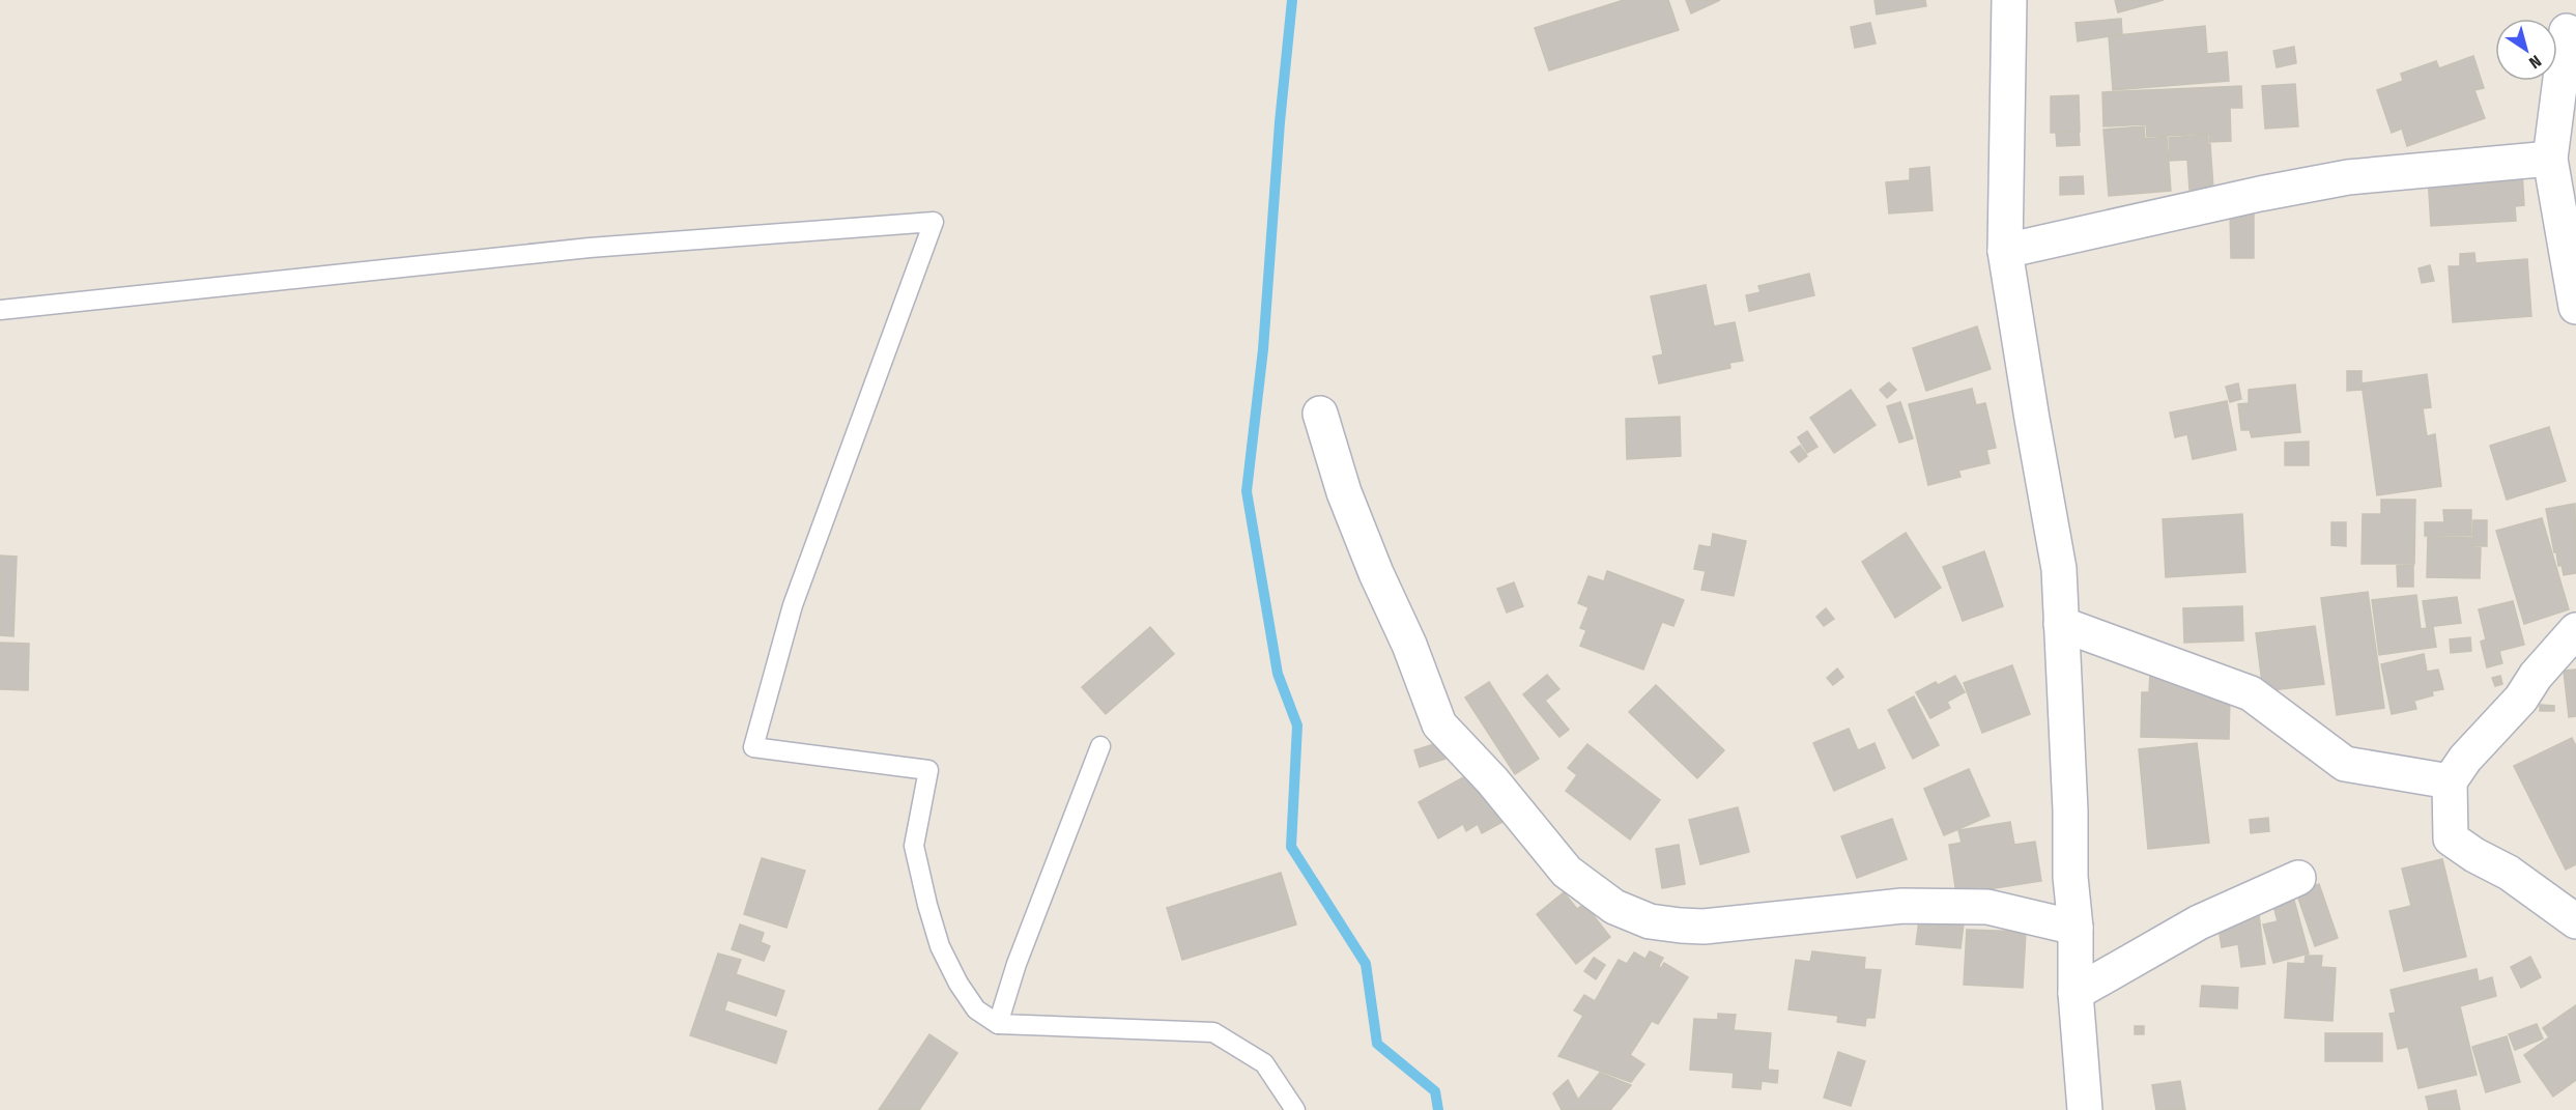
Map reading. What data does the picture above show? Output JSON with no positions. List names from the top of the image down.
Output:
{
  "north": "bottom right"
}
